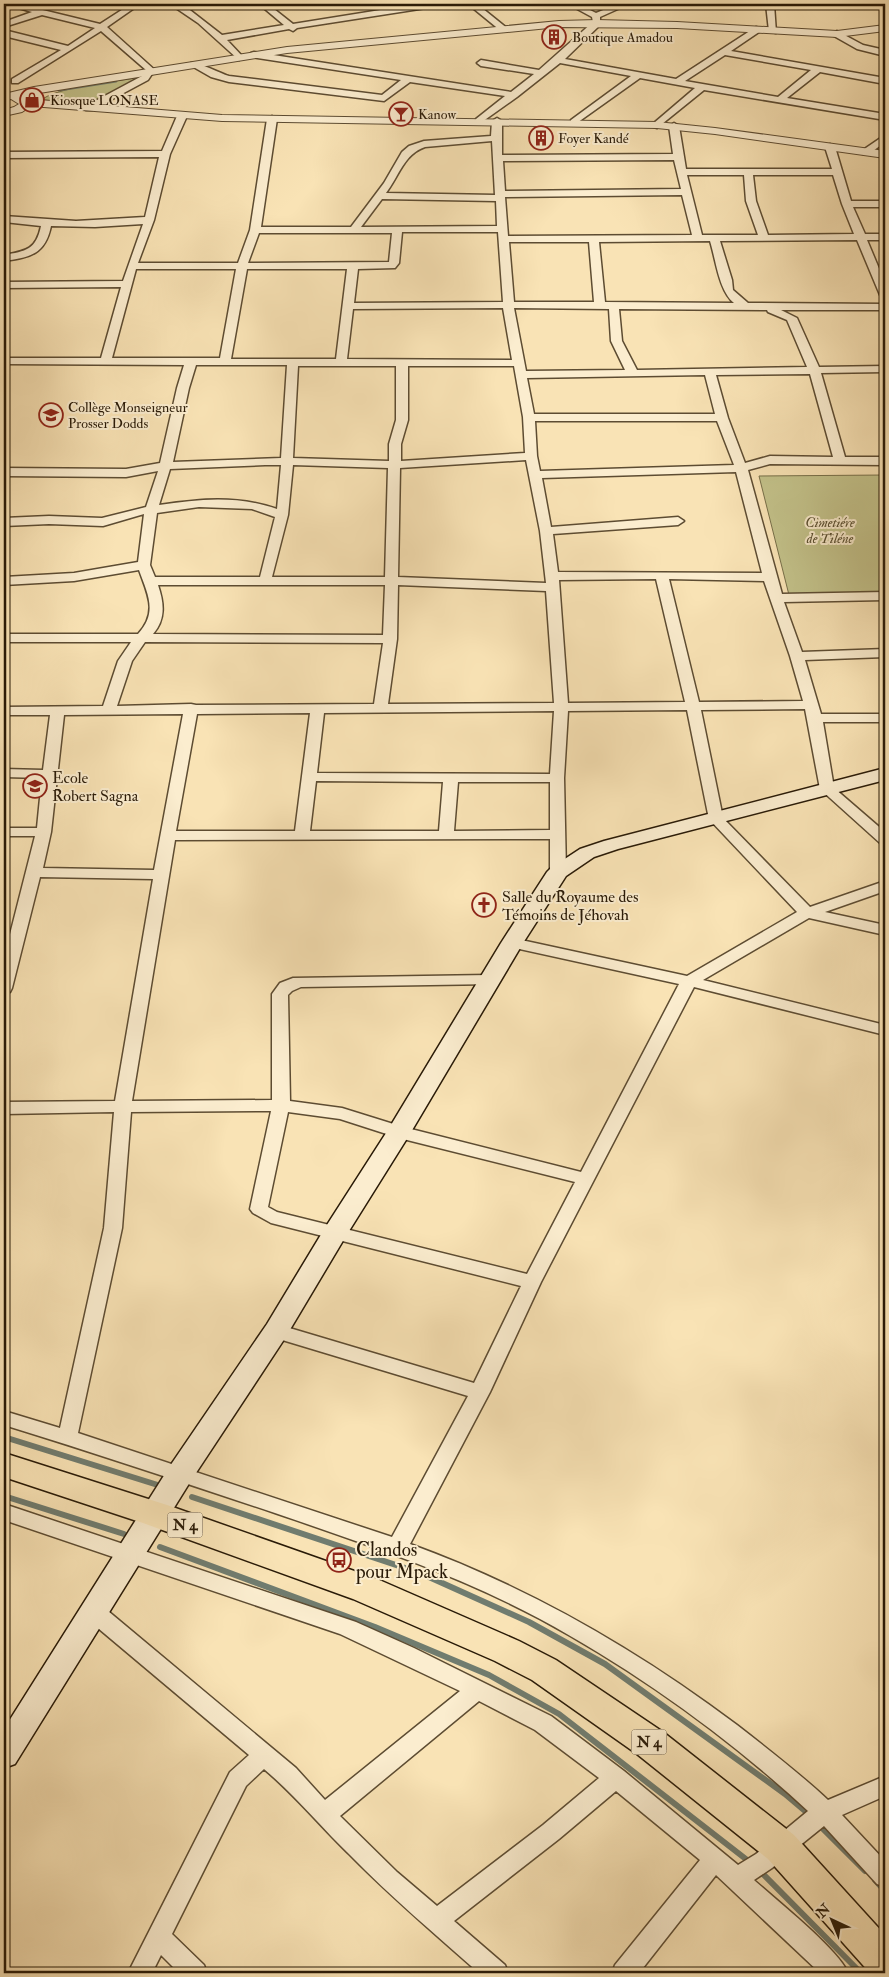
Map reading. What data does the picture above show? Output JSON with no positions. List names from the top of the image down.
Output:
{
  "streets": {
    "highway": ["N 4"]
  },
  "parks": ["Cimetiére de Tiléne"],
  "places": {
    "building": ["Boutique Amadou", "Foyer Kandé"],
    "shop": ["Kiosque LONASE"],
    "bar": ["Kanow"],
    "school or university": ["Collège Monseigneur Prosser Dodds", "Ecole Robert Sagna"],
    "church": ["Salle du Royaume des Témoins de Jéhovah"],
    "bus stop": ["Clandos pour Mpack"]
  },
  "north": "top left"
}
